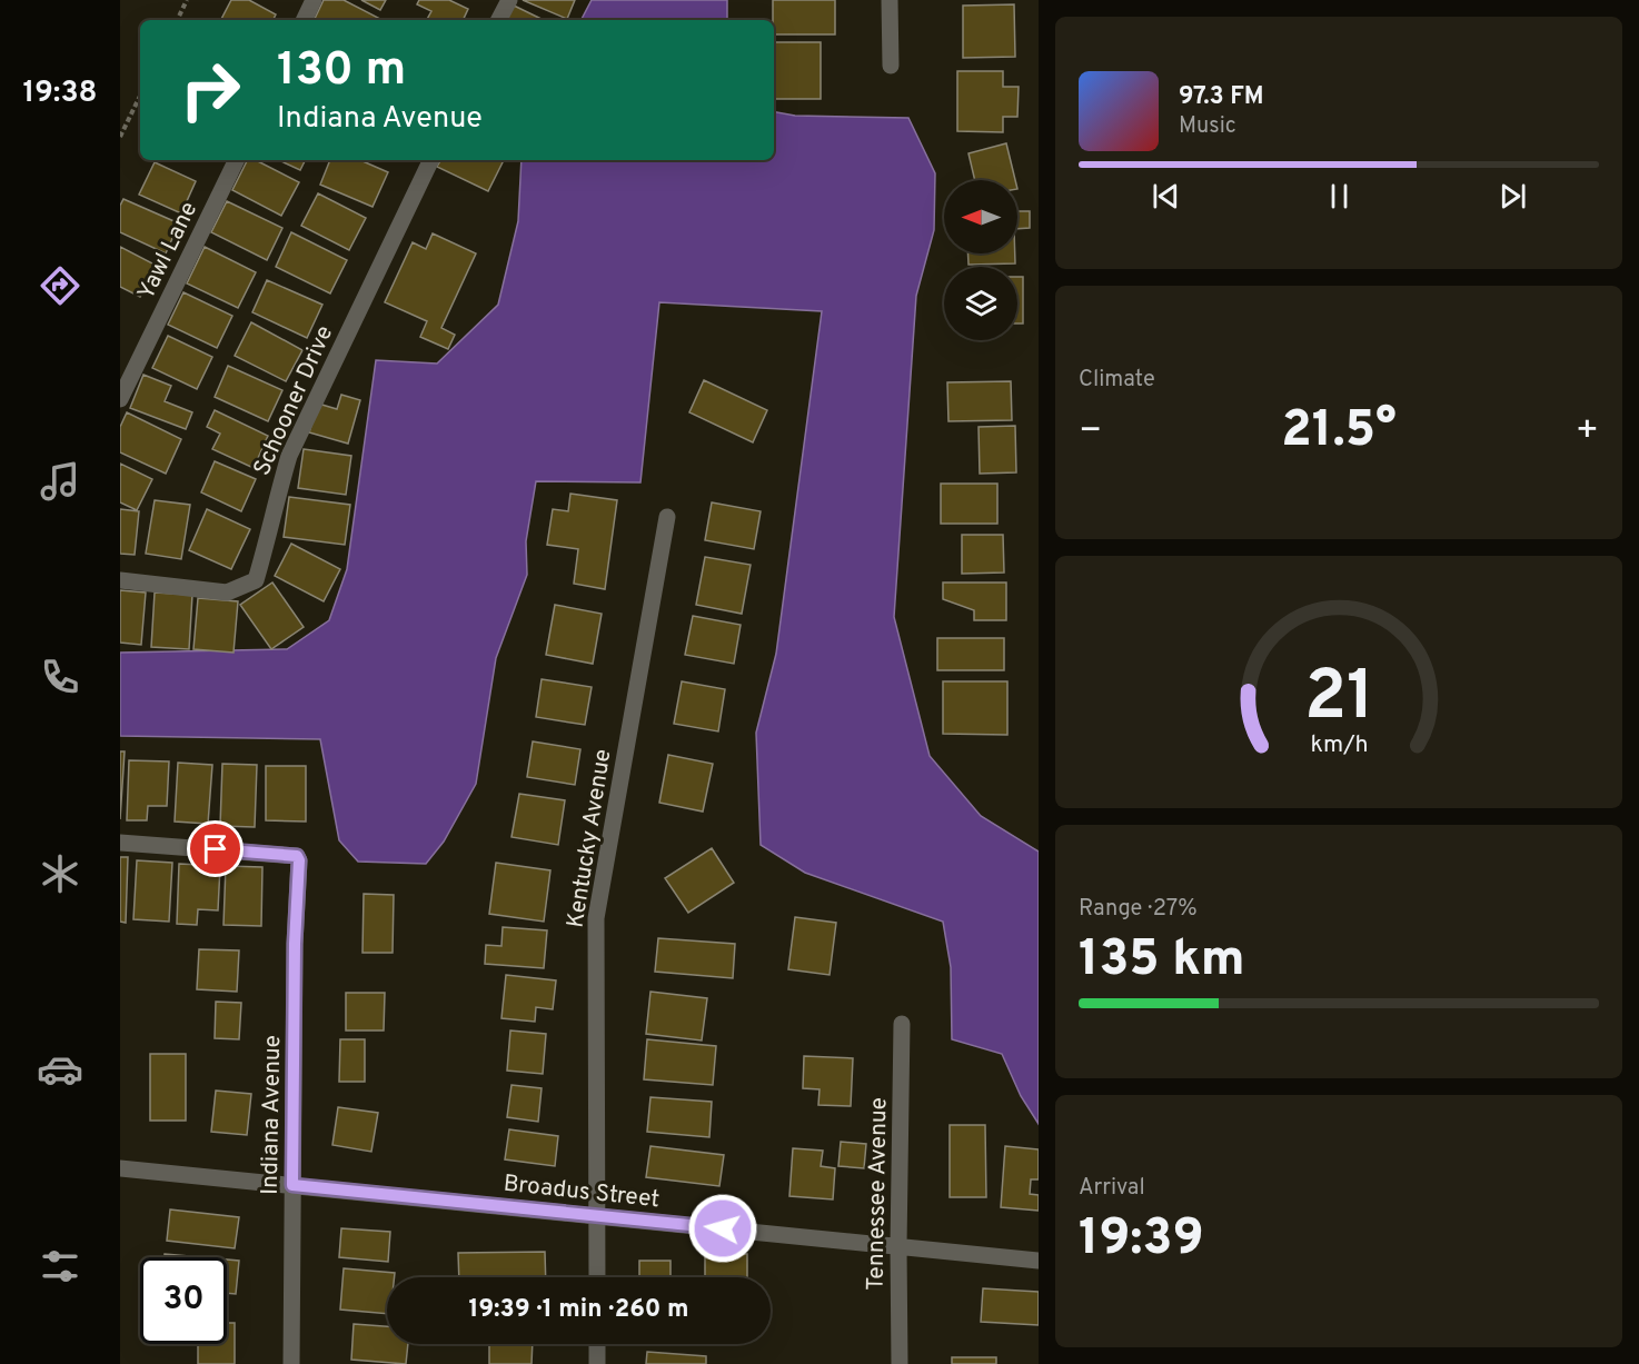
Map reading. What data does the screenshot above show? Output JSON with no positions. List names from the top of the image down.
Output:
{
  "streets": {
    "street": [
      "Yawl Lane",
      "Schooner Drive",
      "Kentucky Avenue",
      "Indiana Avenue",
      "Broadus Street",
      "Tennessee Avenue"
    ]
  },
  "crossings": [
    ["Kentucky Avenue", "Broadus Street"],
    ["Indiana Avenue", "Broadus Street"],
    ["Broadus Street", "Tennessee Avenue"]
  ],
  "north": "left",
  "page": {
    "tabs": "19:38",
    "turn": ["130 m", "Indiana Avenue"],
    "song": ["97.3 FM", "Music"],
    "tile": [
      "Climate",
      ["Range · 27%", "135 km"],
      ["Arrival", "19:39"]
    ],
    "heat": ["−", "21.5°", "+"],
    "limit": "30",
    "trip": "19:39 · 1 min · 260 m",
    "gauge": ["21", "km/h"]
  }
}
